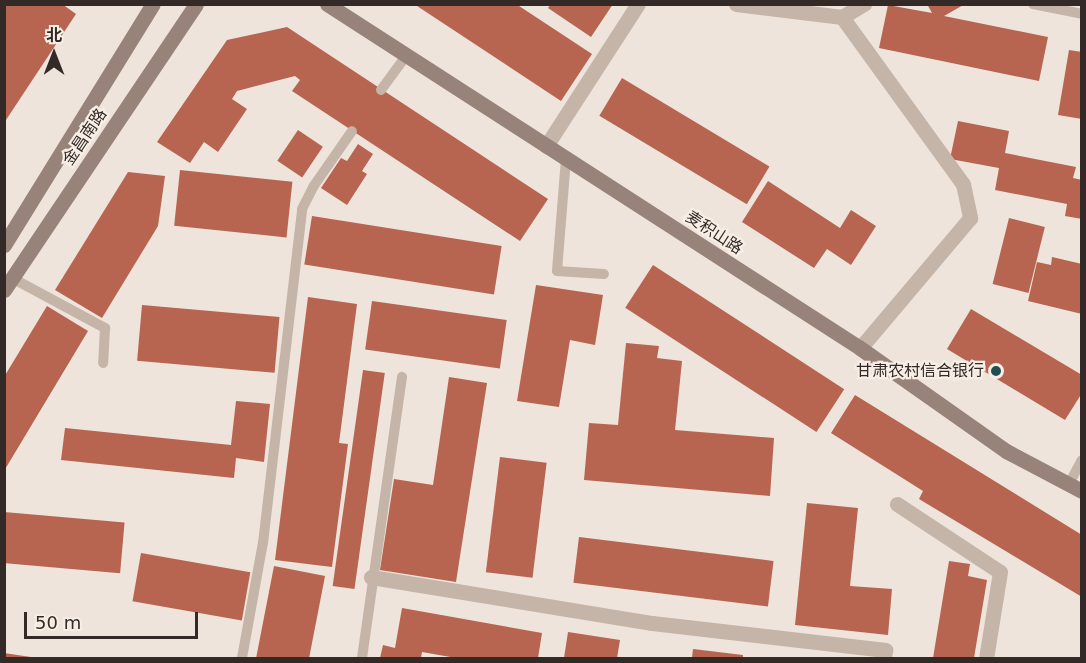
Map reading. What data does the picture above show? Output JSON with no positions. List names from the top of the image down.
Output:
{
  "streets": {
    "street": ["金昌南路", "麦积山路"]
  },
  "places": ["甘肃农村信合银行"],
  "scale_bar": "50 m",
  "north": "top"
}
